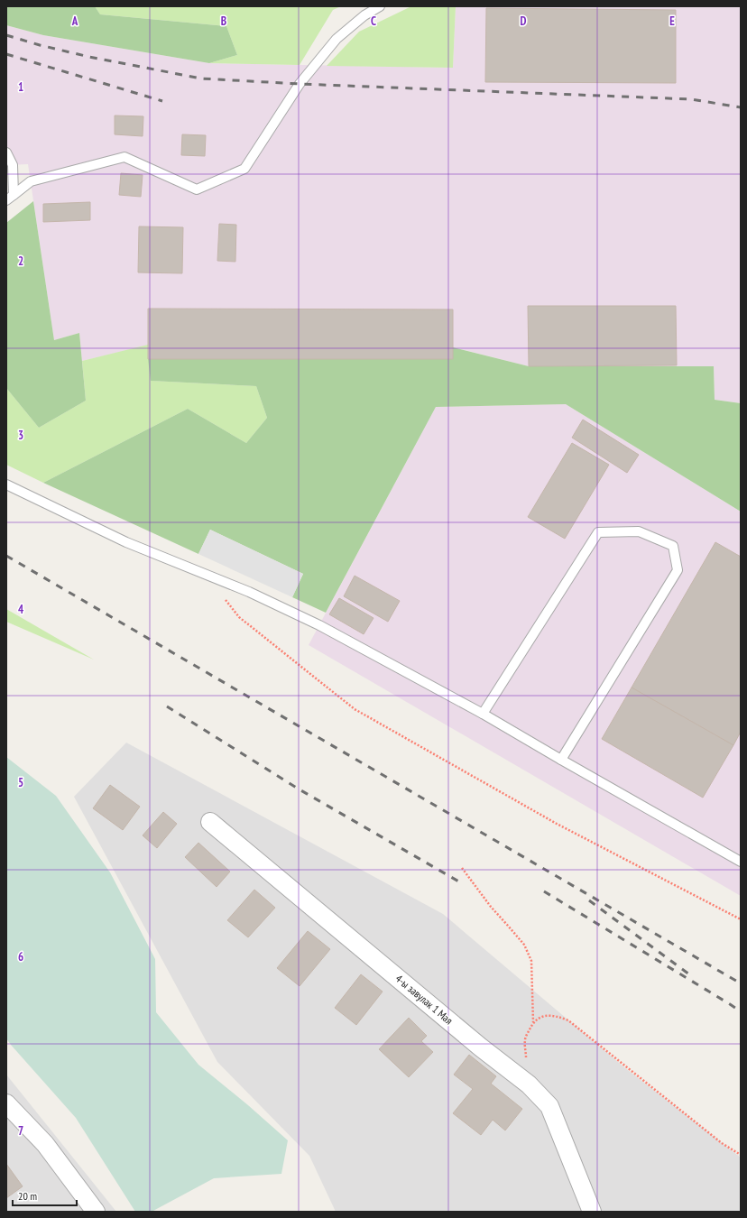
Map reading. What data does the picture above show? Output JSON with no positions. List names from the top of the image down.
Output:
{
  "streets": {
    "street": ["4-ы завулак 1 Мая"]
  },
  "scale_bar": "20 m",
  "grid": {
    "columns": [
      "A",
      "B",
      "C",
      "D",
      "E"
    ],
    "rows": [
      "1",
      "2",
      "3",
      "4",
      "5",
      "6",
      "7"
    ]
  }
}
